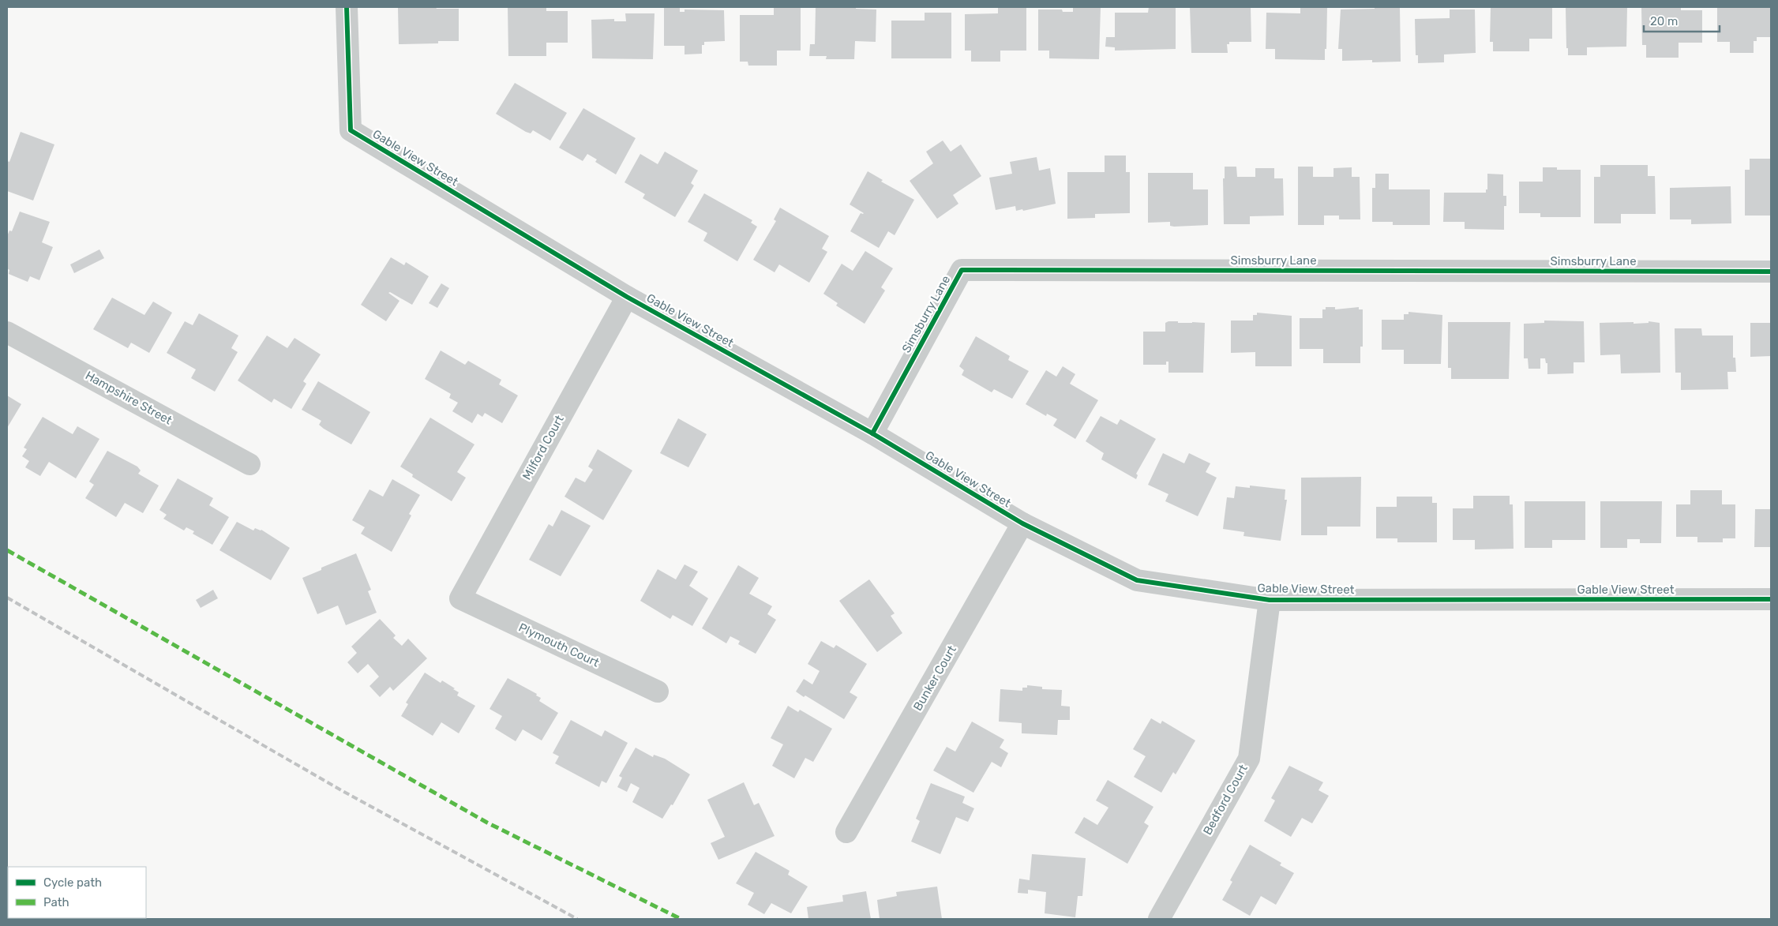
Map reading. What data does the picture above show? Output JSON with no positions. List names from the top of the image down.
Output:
{
  "streets": {
    "street": [
      "Gable View Street",
      "Simsburry Lane",
      "Hampshire Street",
      "Milford Court",
      "Plymouth Court",
      "Bunker Court",
      "Bedford Court"
    ]
  },
  "crossings": [
    ["Gable View Street", "Simsburry Lane"],
    ["Gable View Street", "Milford Court"],
    ["Gable View Street", "Bunker Court"],
    ["Gable View Street", "Bedford Court"],
    ["Milford Court", "Plymouth Court"]
  ],
  "legend": ["Cycle path", "Path"],
  "scale_bar": "20 m"
}
